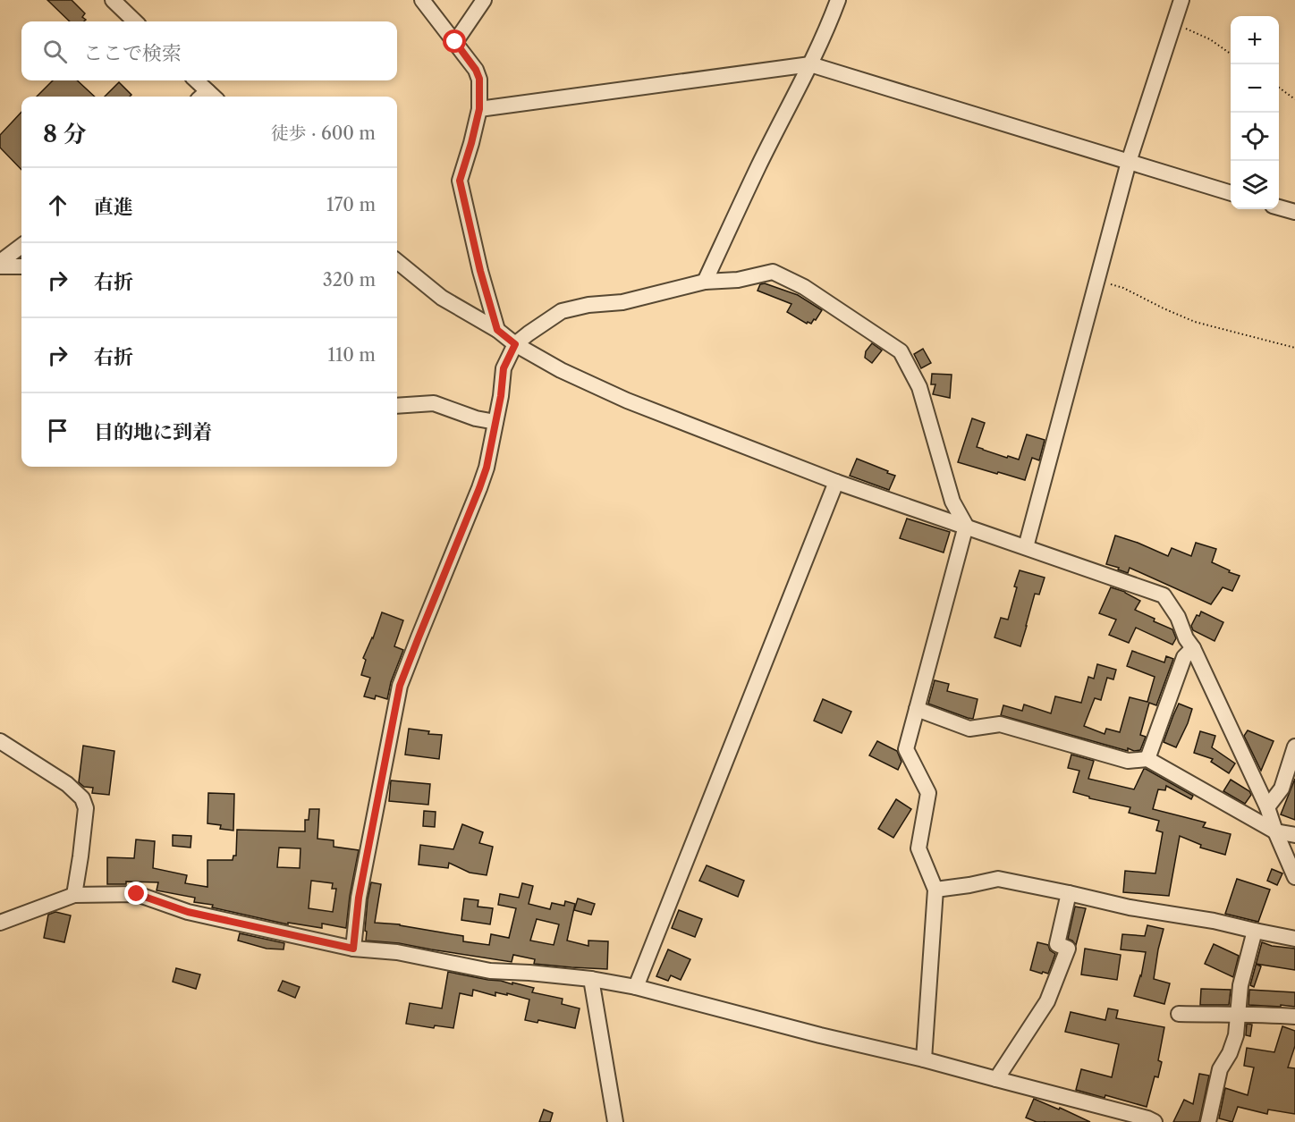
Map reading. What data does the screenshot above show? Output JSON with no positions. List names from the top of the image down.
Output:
{
  "page": {
    "map_buttons": ["+", "−"],
    "search": "ここで検索",
    "heading": ["8 分", "徒歩 · 600 m"],
    "list": [
      ["直進", "170 m"],
      ["右折", "320 m"],
      ["右折", "110 m"],
      "目的地に到着"
    ]
  }
}
